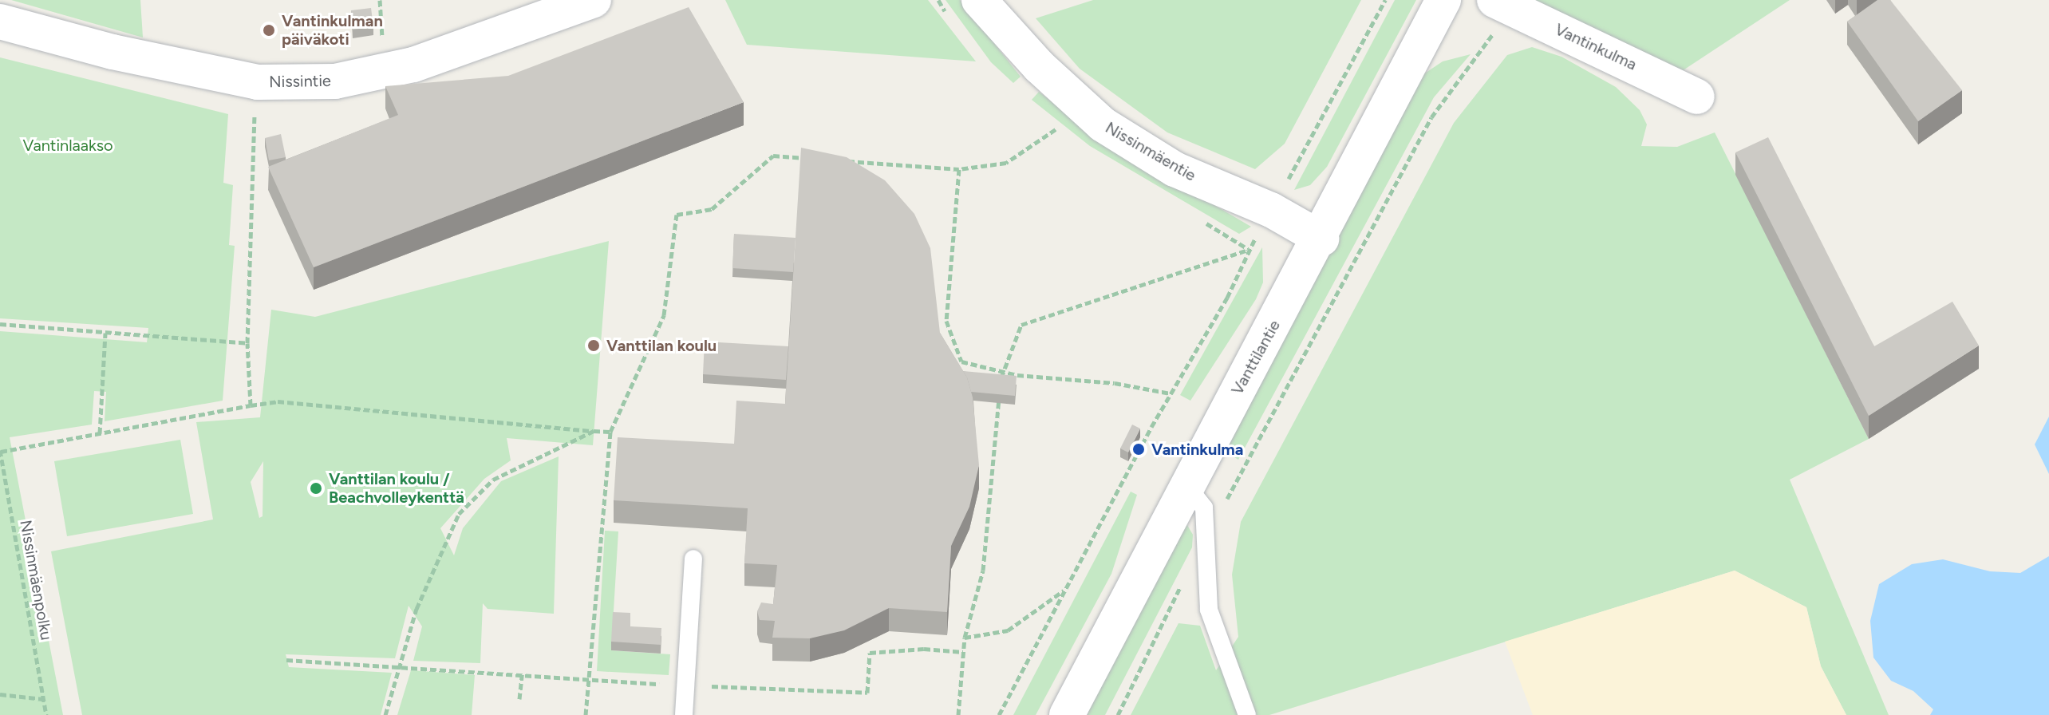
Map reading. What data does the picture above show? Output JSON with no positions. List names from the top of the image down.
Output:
{
  "streets": {
    "street": [
      "Vantinkulma",
      "Nissintie",
      "Nissinmäentie",
      "Vanttilantie"
    ],
    "path": ["Nissinmäenpolku"]
  },
  "crossings": [
    ["Nissinmäentie", "Vanttilantie"]
  ],
  "parks": ["Vantinlaakso"],
  "places": [
    "Vantinkulman päiväkoti",
    "Vanttilan koulu",
    "Vantinkulma",
    "Vanttilan koulu / Beachvolleykenttä"
  ]
}
